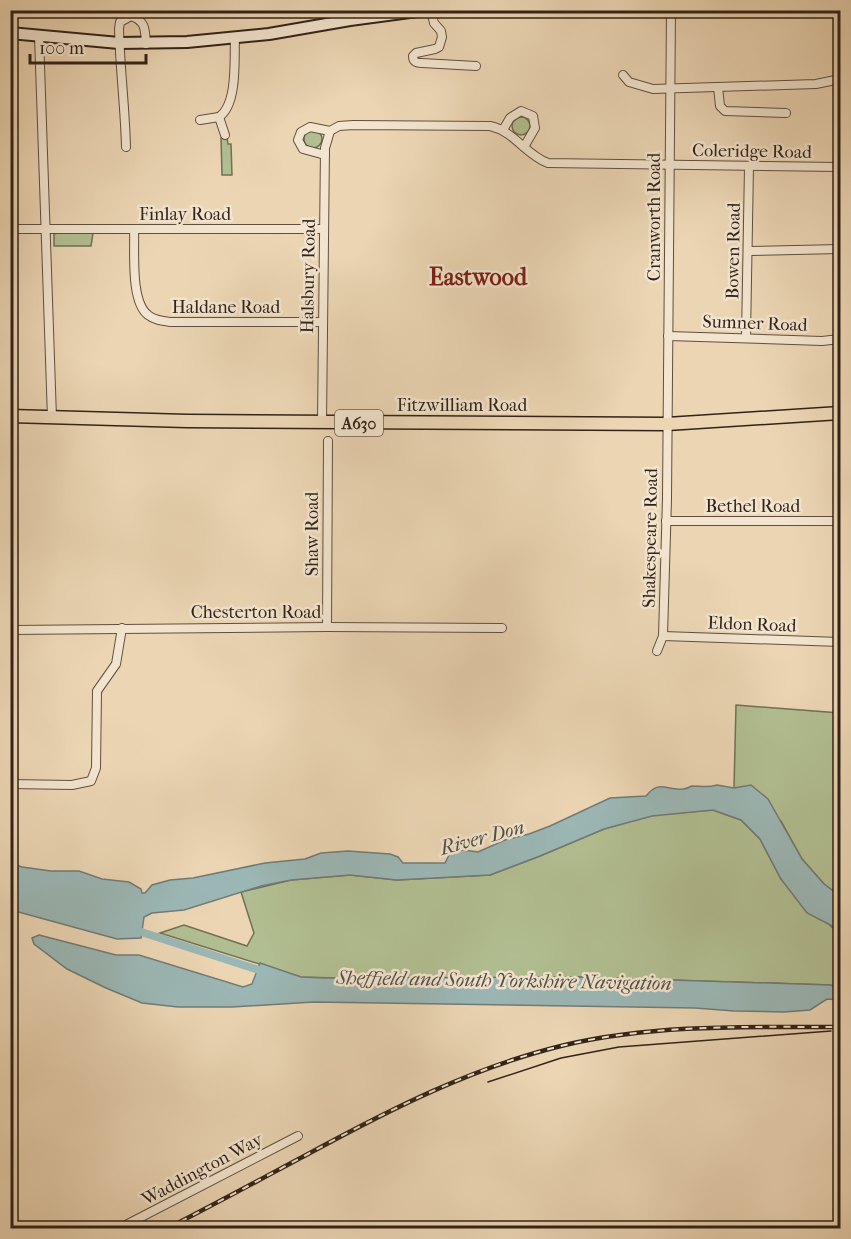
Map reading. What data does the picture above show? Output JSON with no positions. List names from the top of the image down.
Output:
{
  "streets": {
    "main road": ["Fitzwilliam Road", "A630"],
    "street": [
      "Coleridge Road",
      "Finlay Road",
      "Cranworth Road",
      "Bowen Road",
      "Halsbury Road",
      "Haldane Road",
      "Sumner Road",
      "Bethel Road",
      "Shaw Road",
      "Shakespeare Road",
      "Chesterton Road",
      "Eldon Road",
      "Waddington Way"
    ]
  },
  "crossings": [
    ["Coleridge Road", "Cranworth Road"],
    ["Coleridge Road", "Bowen Road"],
    ["Finlay Road", "Halsbury Road"],
    ["Finlay Road", "Haldane Road"],
    ["Cranworth Road", "Sumner Road"],
    ["Cranworth Road", "Fitzwilliam Road"],
    ["Cranworth Road", "Shakespeare Road"],
    ["Bowen Road", "Sumner Road"],
    ["Halsbury Road", "Haldane Road"],
    ["Halsbury Road", "Fitzwilliam Road"],
    ["Fitzwilliam Road", "Shakespeare Road"],
    ["Bethel Road", "Shakespeare Road"],
    ["Shaw Road", "Chesterton Road"],
    ["Shakespeare Road", "Eldon Road"]
  ],
  "districts": ["Eastwood"],
  "water": ["River Don", "Sheffield and South Yorkshire Navigation"],
  "scale_bar": "100 m"
}
